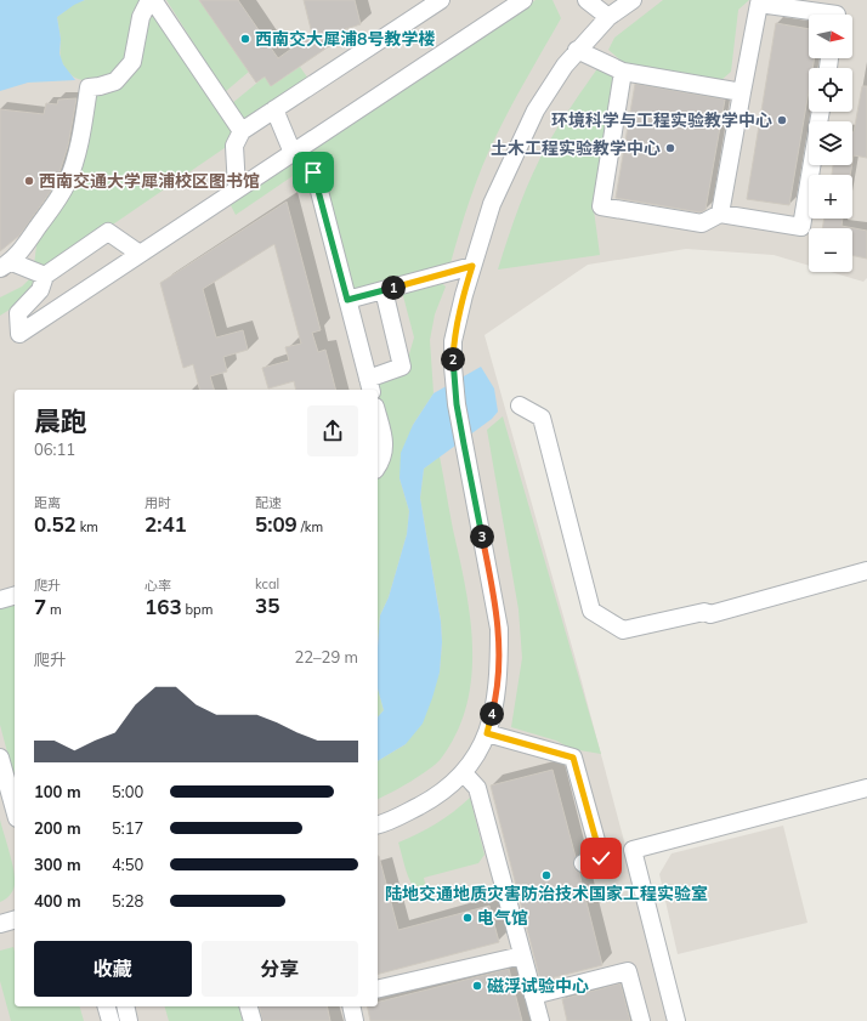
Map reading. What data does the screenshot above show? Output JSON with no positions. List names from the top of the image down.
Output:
{
  "places": [
    "西南交大犀浦8号教学楼",
    "环境科学与工程实验教学中心",
    "土木工程实验教学中心",
    "西南交通大学犀浦校区图书馆",
    "陆地交通地质灾害防治技术国家工程实验室",
    "电气馆",
    "磁浮试验中心"
  ],
  "north": "right",
  "page": {
    "map_buttons": ["+", "−"],
    "pins": [
      "1",
      "2",
      "3",
      "4"
    ],
    "heading": ["晨跑", "06:11"],
    "stats": [
      ["距离", "0.52 km"],
      ["用时", "2:41"],
      ["配速", "5:09 /km"],
      ["爬升", "7 m"],
      ["心率", "163 bpm"],
      ["kcal", "35"]
    ],
    "chart": ["爬升", "22–29 m"],
    "list": [
      {
        "name": "100 m",
        "note": "5:00"
      },
      {
        "name": "200 m",
        "note": "5:17"
      },
      {
        "name": "300 m",
        "note": "4:50"
      },
      {
        "name": "400 m",
        "note": "5:28"
      }
    ],
    "buttons": ["收藏", "分享"]
  }
}
